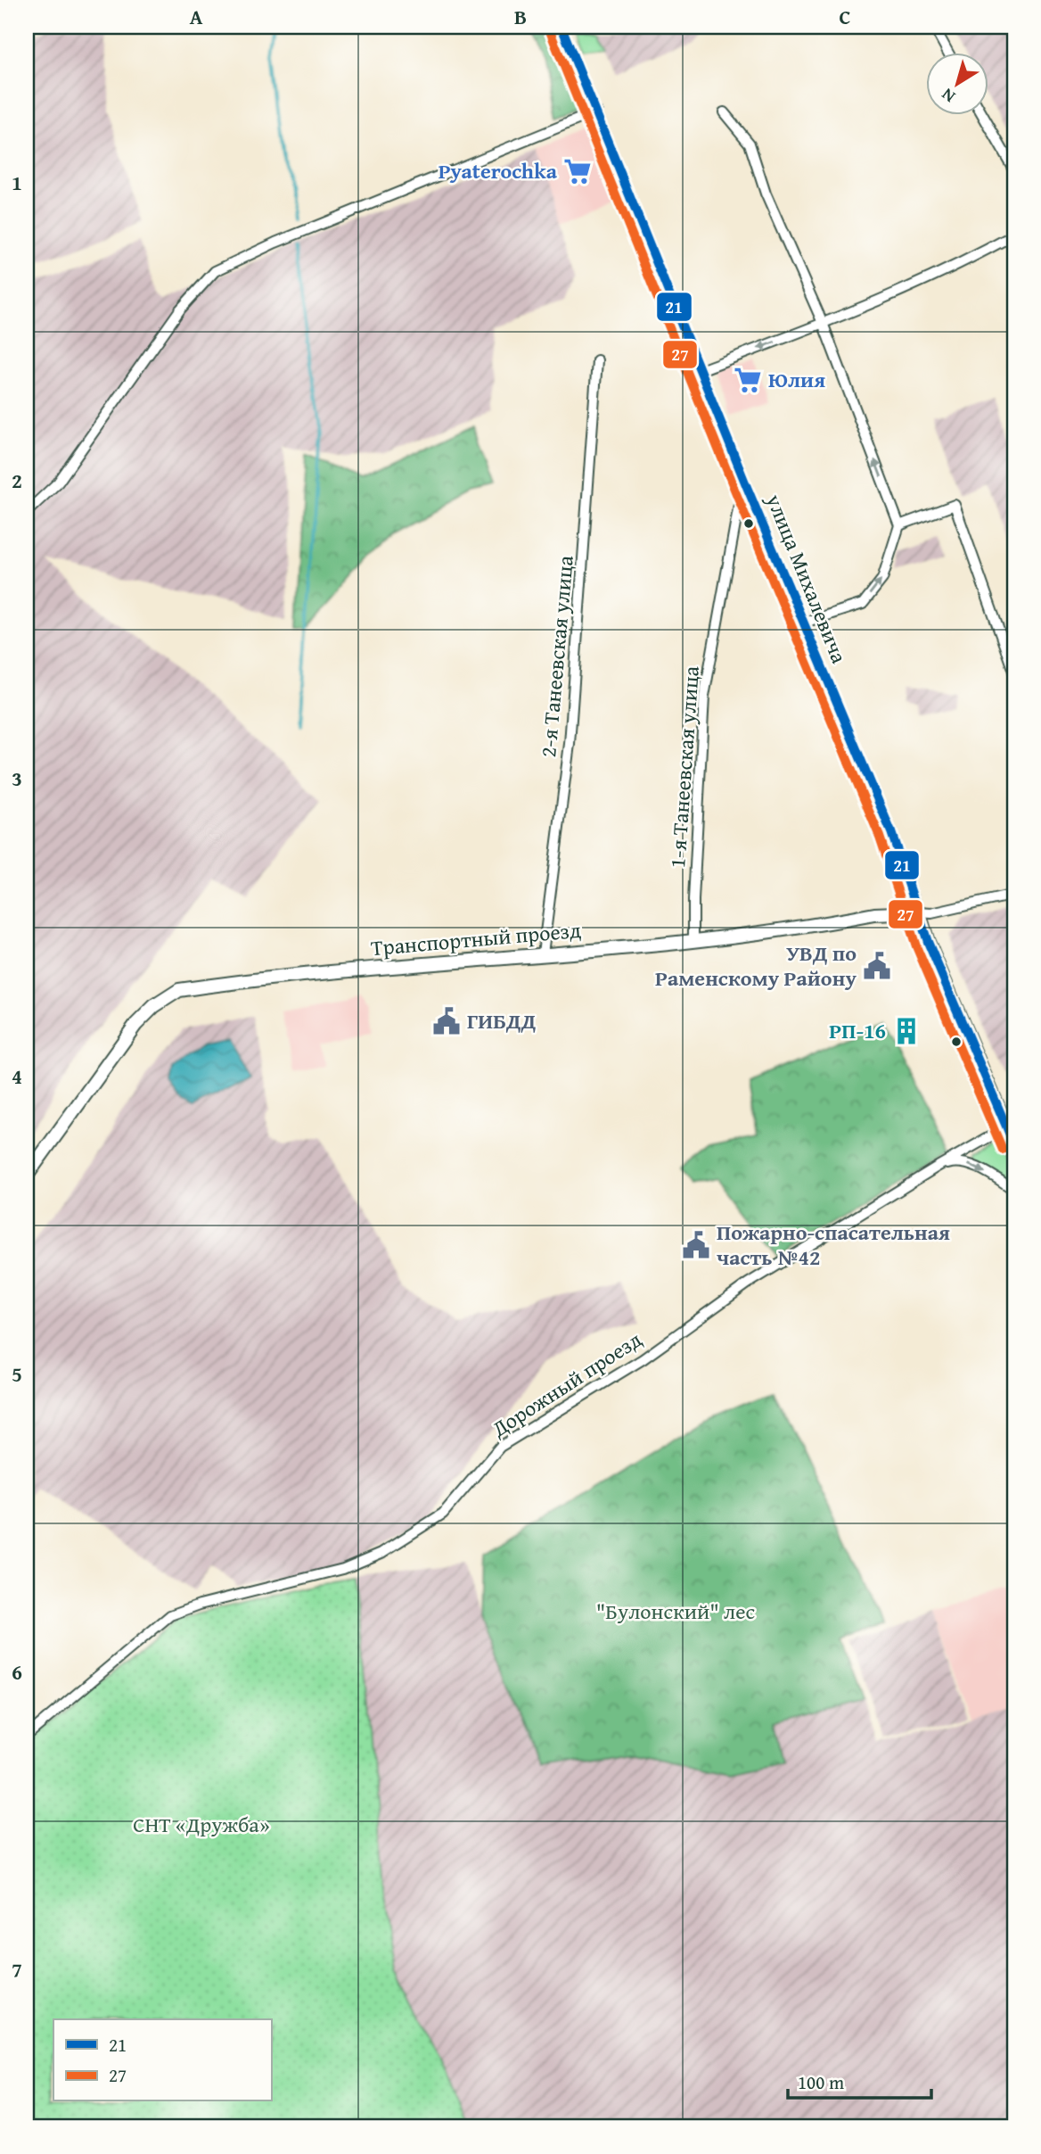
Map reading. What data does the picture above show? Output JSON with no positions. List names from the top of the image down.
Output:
{
  "streets": {
    "main road": ["улица Михалевича", "Транспортный проезд"],
    "street": ["2-я Танеевская улица", "1-я Танеевская улица", "Дорожный проезд"]
  },
  "crossings": [
    ["улица Михалевича", "1-я Танеевская улица"],
    ["улица Михалевича", "Транспортный проезд"],
    ["улица Михалевича", "Дорожный проезд"],
    ["2-я Танеевская улица", "Транспортный проезд"],
    ["1-я Танеевская улица", "Транспортный проезд"]
  ],
  "parks": ["\"Булонский\" лес", "СНТ «Дружба»"],
  "places": {
    "supermarket": ["Pyaterochka", "Юлия"],
    "public building": ["УВД по Раменскому Району", "ГИБДД", "Пожарно-спасательная часть №42"],
    "building": ["РП-16"]
  },
  "lines": ["transit line 21", "transit line 27"],
  "legend": ["21", "27"],
  "scale_bar": "100 m",
  "north": "bottom left",
  "grid": {
    "columns": ["A", "B", "C"],
    "rows": [
      "1",
      "2",
      "3",
      "4",
      "5",
      "6",
      "7"
    ]
  }
}
